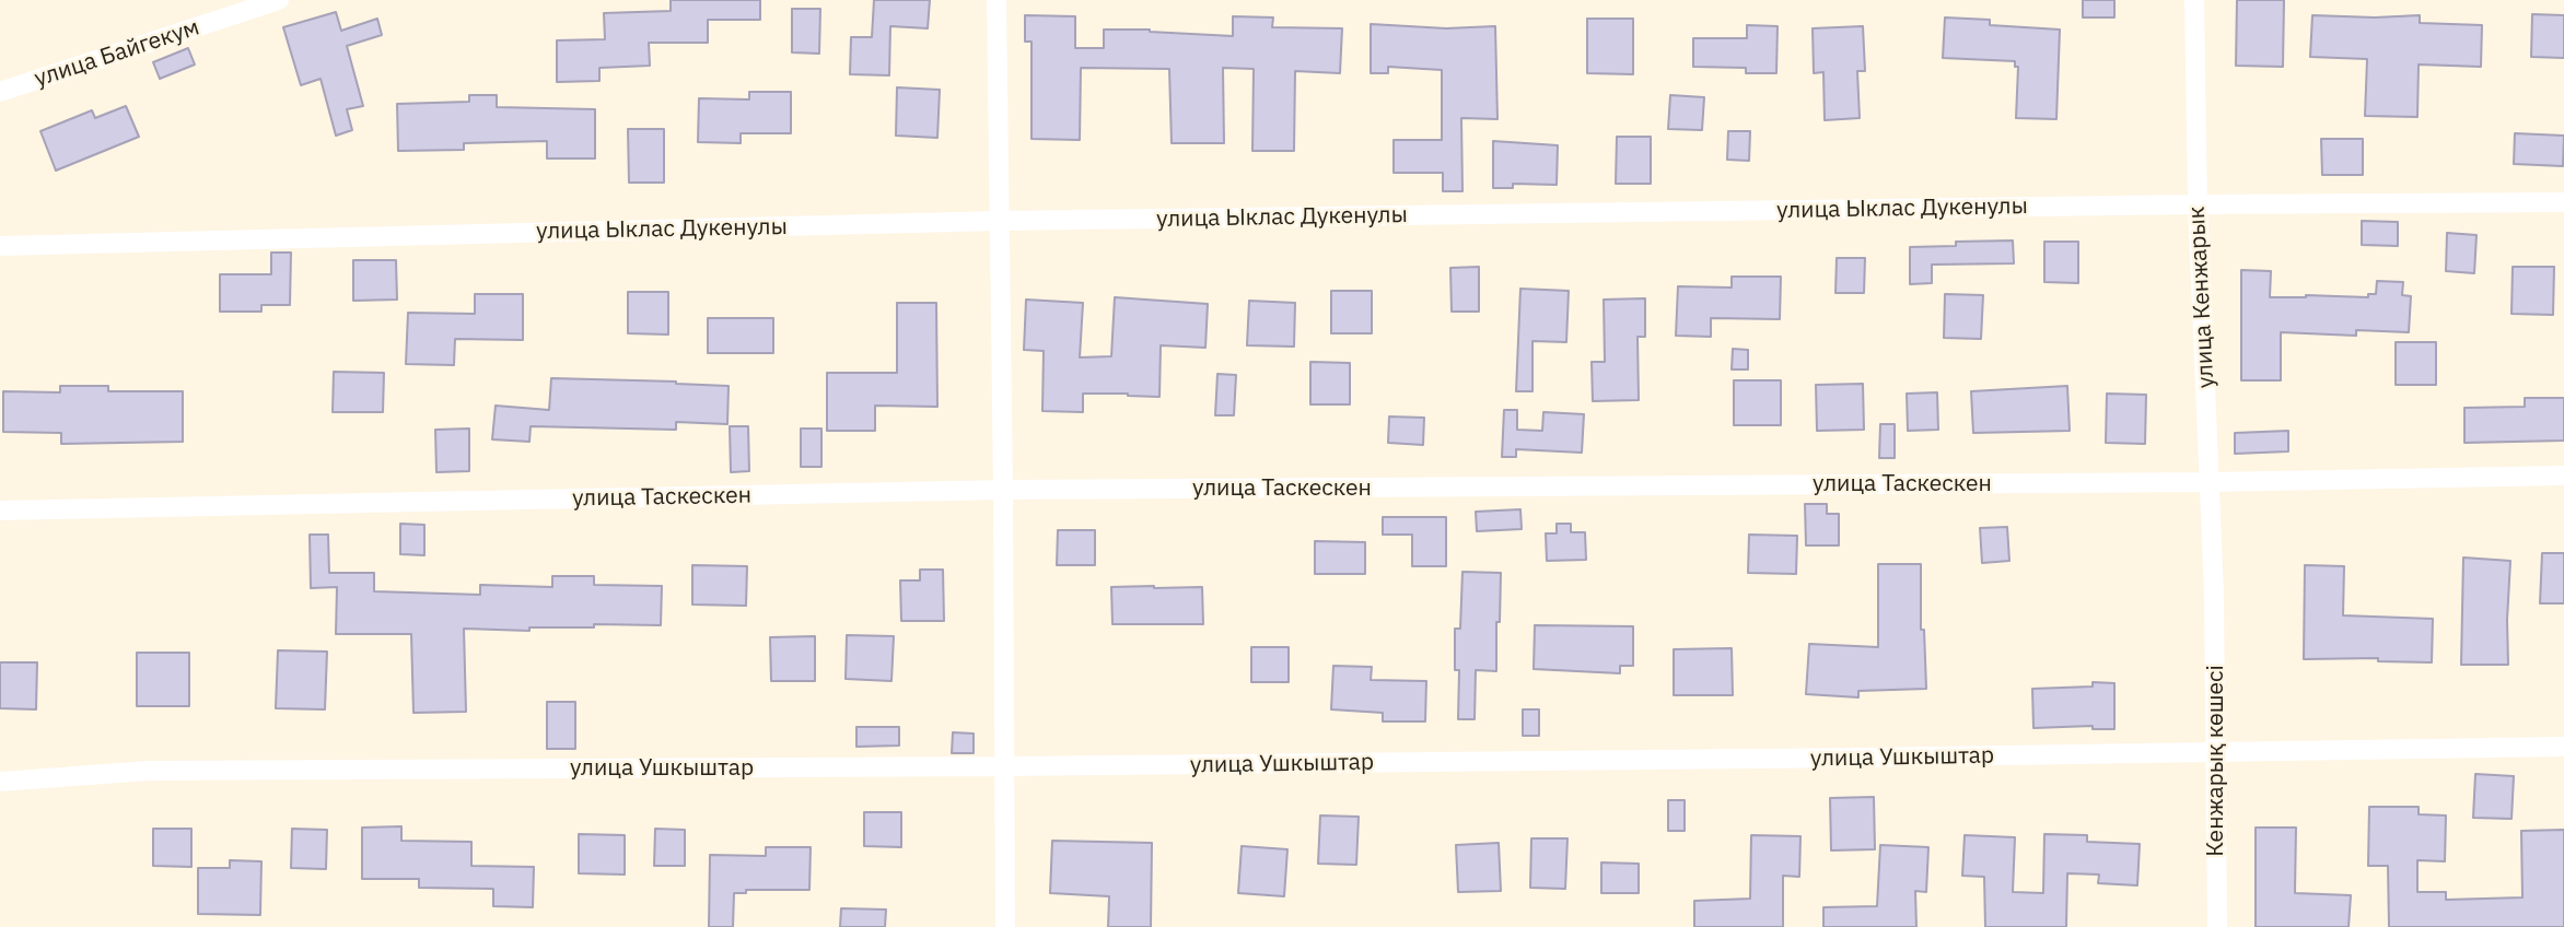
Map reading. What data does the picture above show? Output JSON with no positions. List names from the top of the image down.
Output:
{
  "streets": {
    "street": [
      "улица Байгекум",
      "улица Ыклас Дукенулы",
      "улица Кенжарык",
      "улица Таскескен",
      "улица Ушкыштар",
      "Кенжарық көшесі"
    ]
  },
  "crossings": [
    ["улица Ыклас Дукенулы", "улица Кенжарык"],
    ["улица Кенжарык", "улица Таскескен"],
    ["улица Кенжарык", "Кенжарық көшесі"],
    ["улица Ушкыштар", "Кенжарық көшесі"]
  ]
}
